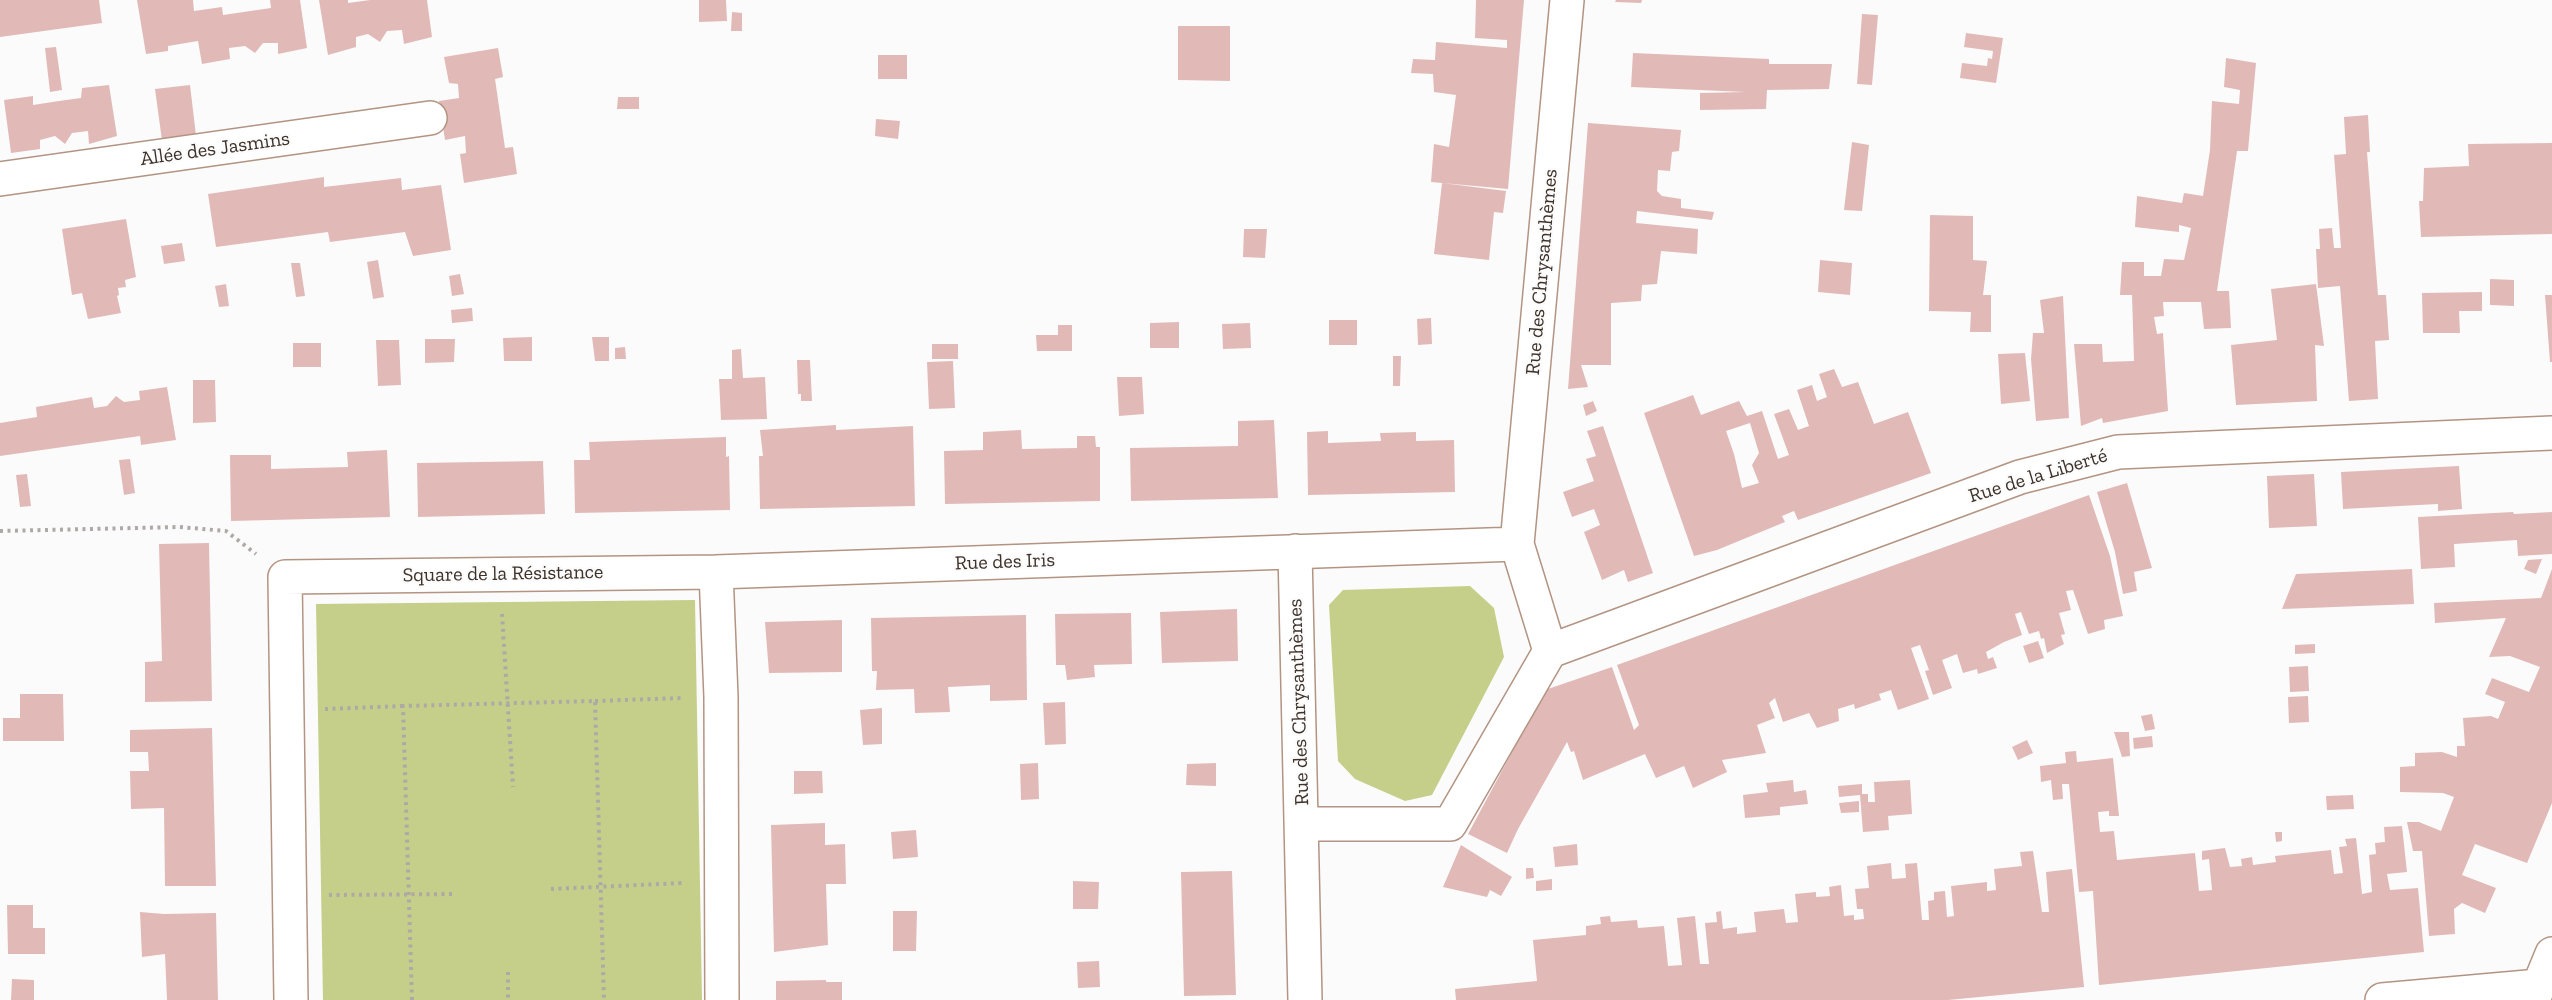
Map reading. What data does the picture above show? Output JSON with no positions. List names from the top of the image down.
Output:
{
  "streets": {
    "street": [
      "Allée des Jasmins",
      "Rue des Chrysanthèmes",
      "Rue de la Liberté",
      "Rue des Iris",
      "Square de la Résistance"
    ]
  },
  "crossings": [
    ["Rue des Chrysanthèmes", "Rue de la Liberté"],
    ["Rue des Chrysanthèmes", "Rue des Iris"],
    ["Rue des Iris", "Square de la Résistance"]
  ]
}
